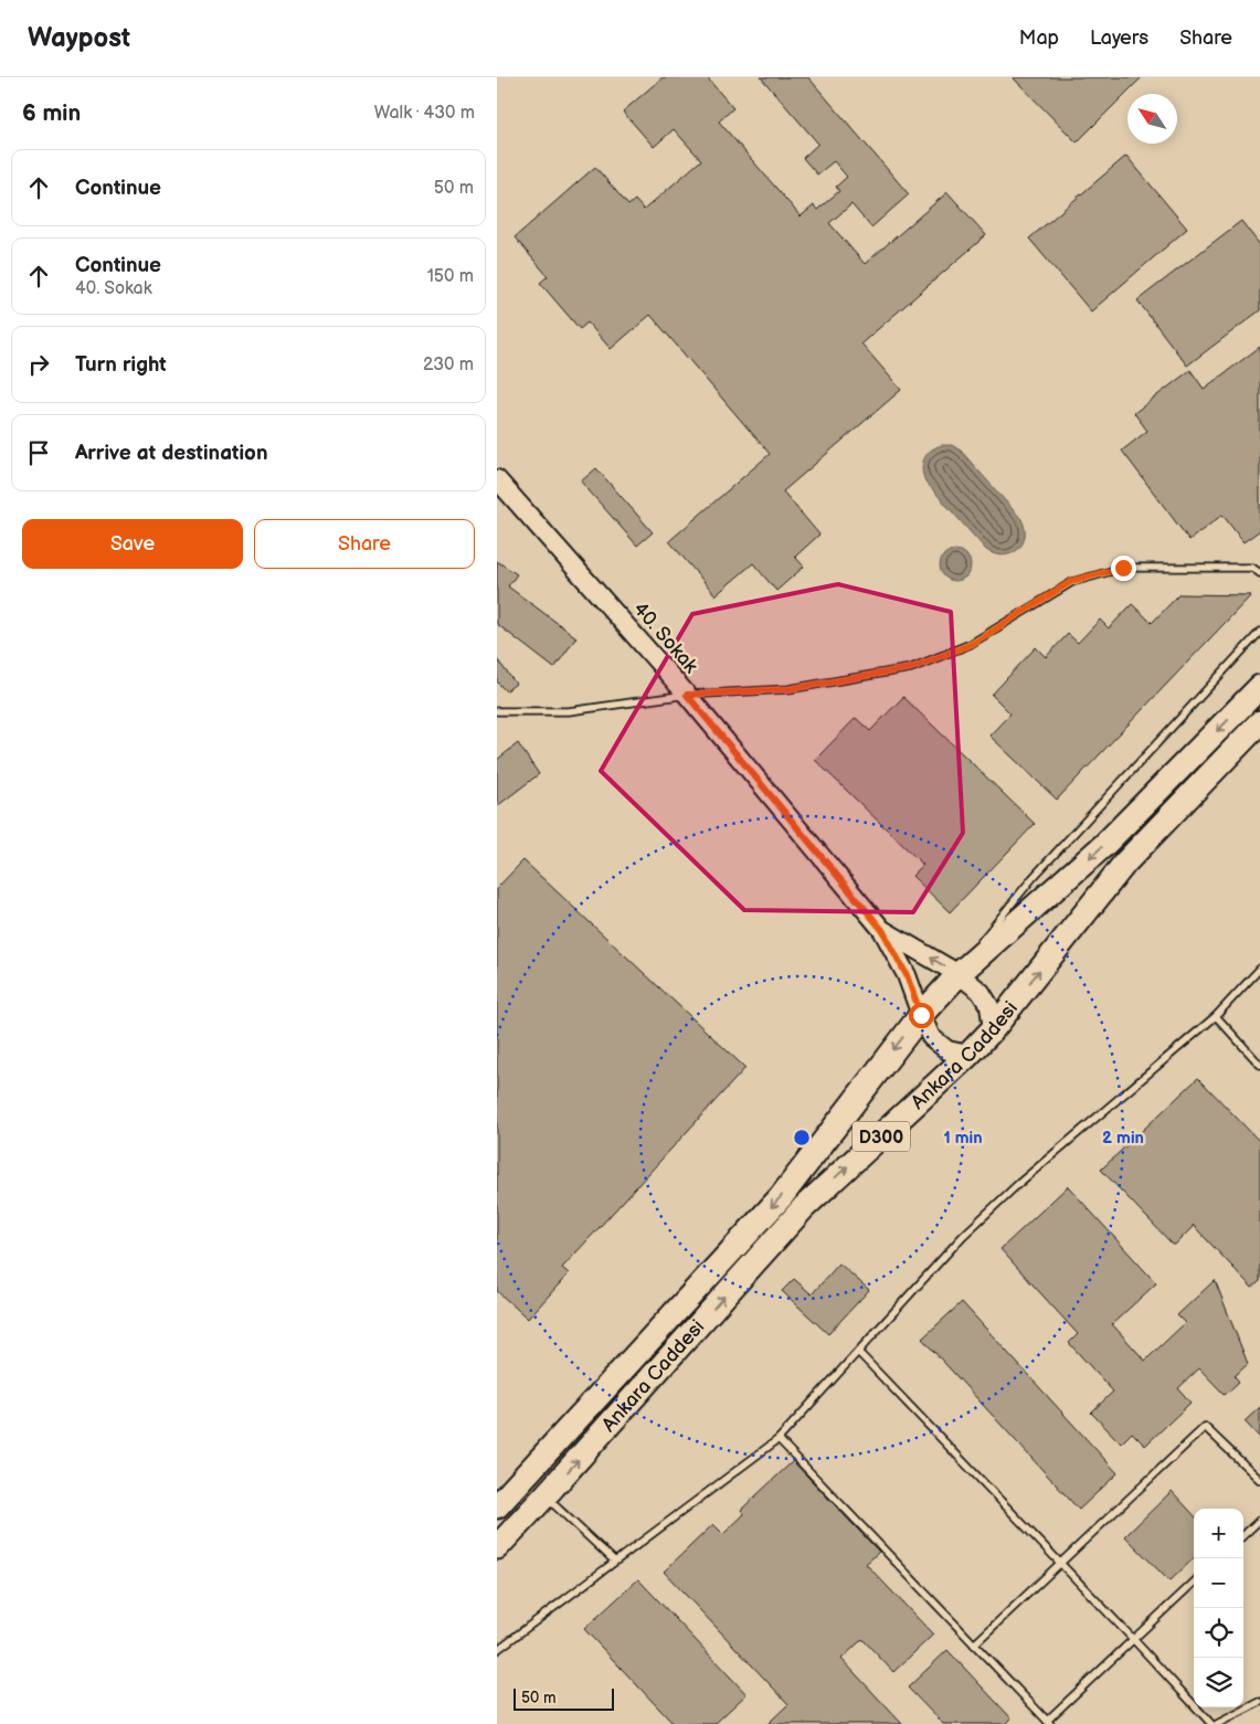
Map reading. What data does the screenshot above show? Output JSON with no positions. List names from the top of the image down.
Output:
{
  "streets": {
    "highway": ["Ankara Caddesi", "D300"],
    "street": ["40. Sokak"]
  },
  "scale_bar": "50 m",
  "north": "top left",
  "page": {
    "header": "Waypost",
    "nav": ["Map", "Layers", "Share"],
    "heading": ["6 min", "Walk · 430 m"],
    "list": [
      ["Continue", "50 m"],
      ["Continue", "40. Sokak", "150 m"],
      ["Turn right", "230 m"],
      "Arrive at destination"
    ],
    "buttons": ["Save", "Share"],
    "map_buttons": ["+", "−"],
    "scale": "50 m"
  },
  "rings": ["1 min", "2 min"]
}
